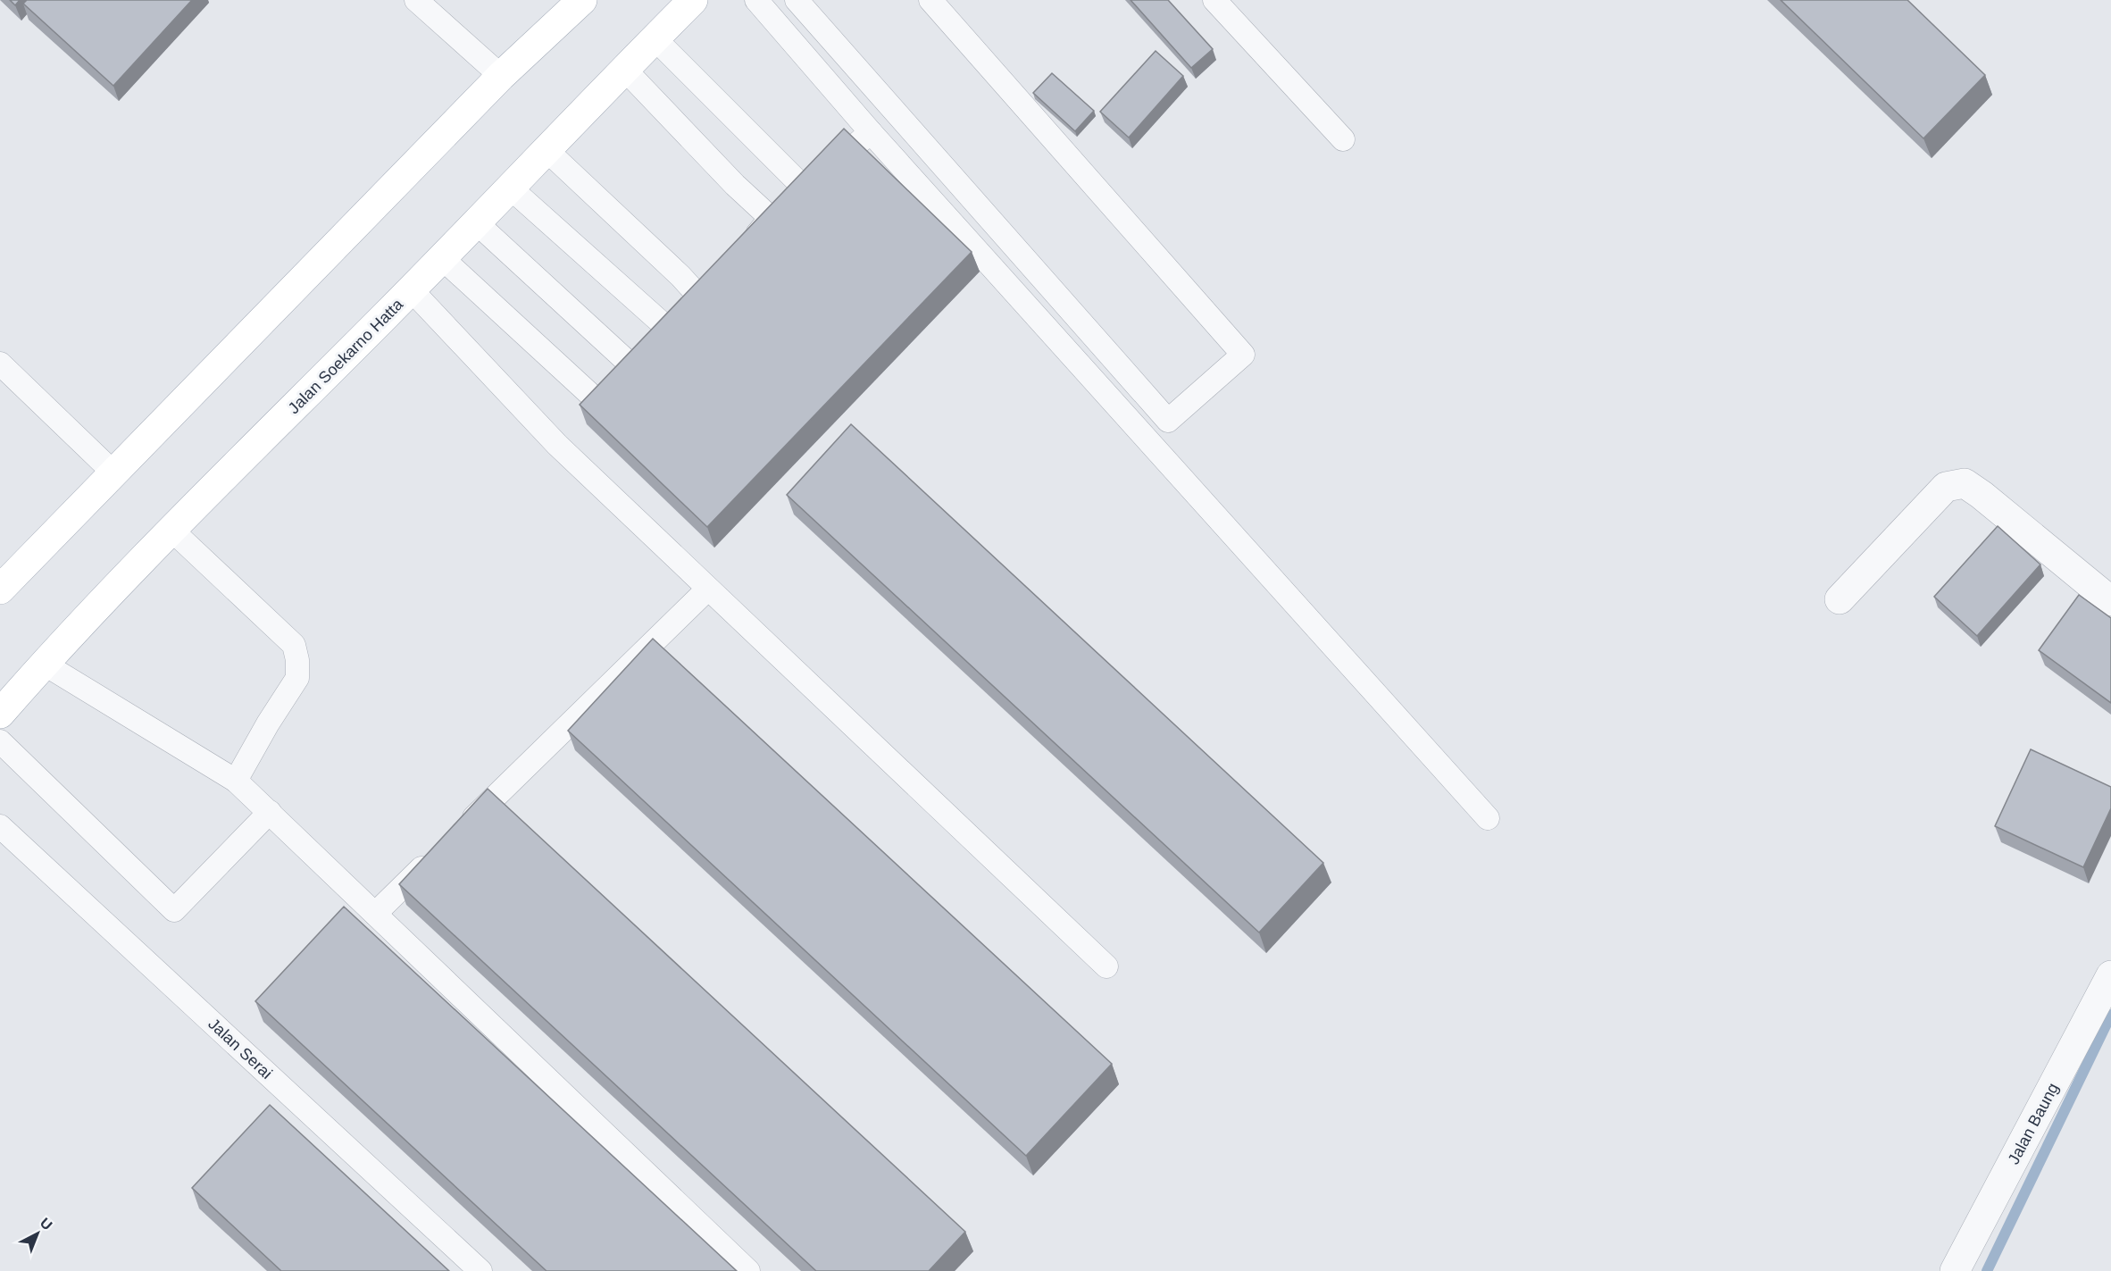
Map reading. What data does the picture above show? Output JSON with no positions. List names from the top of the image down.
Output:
{
  "streets": {
    "main road": ["Jalan Soekarno Hatta"],
    "street": ["Jalan Baung"],
    "lane": ["Jalan Serai"]
  },
  "north": "top right"
}
